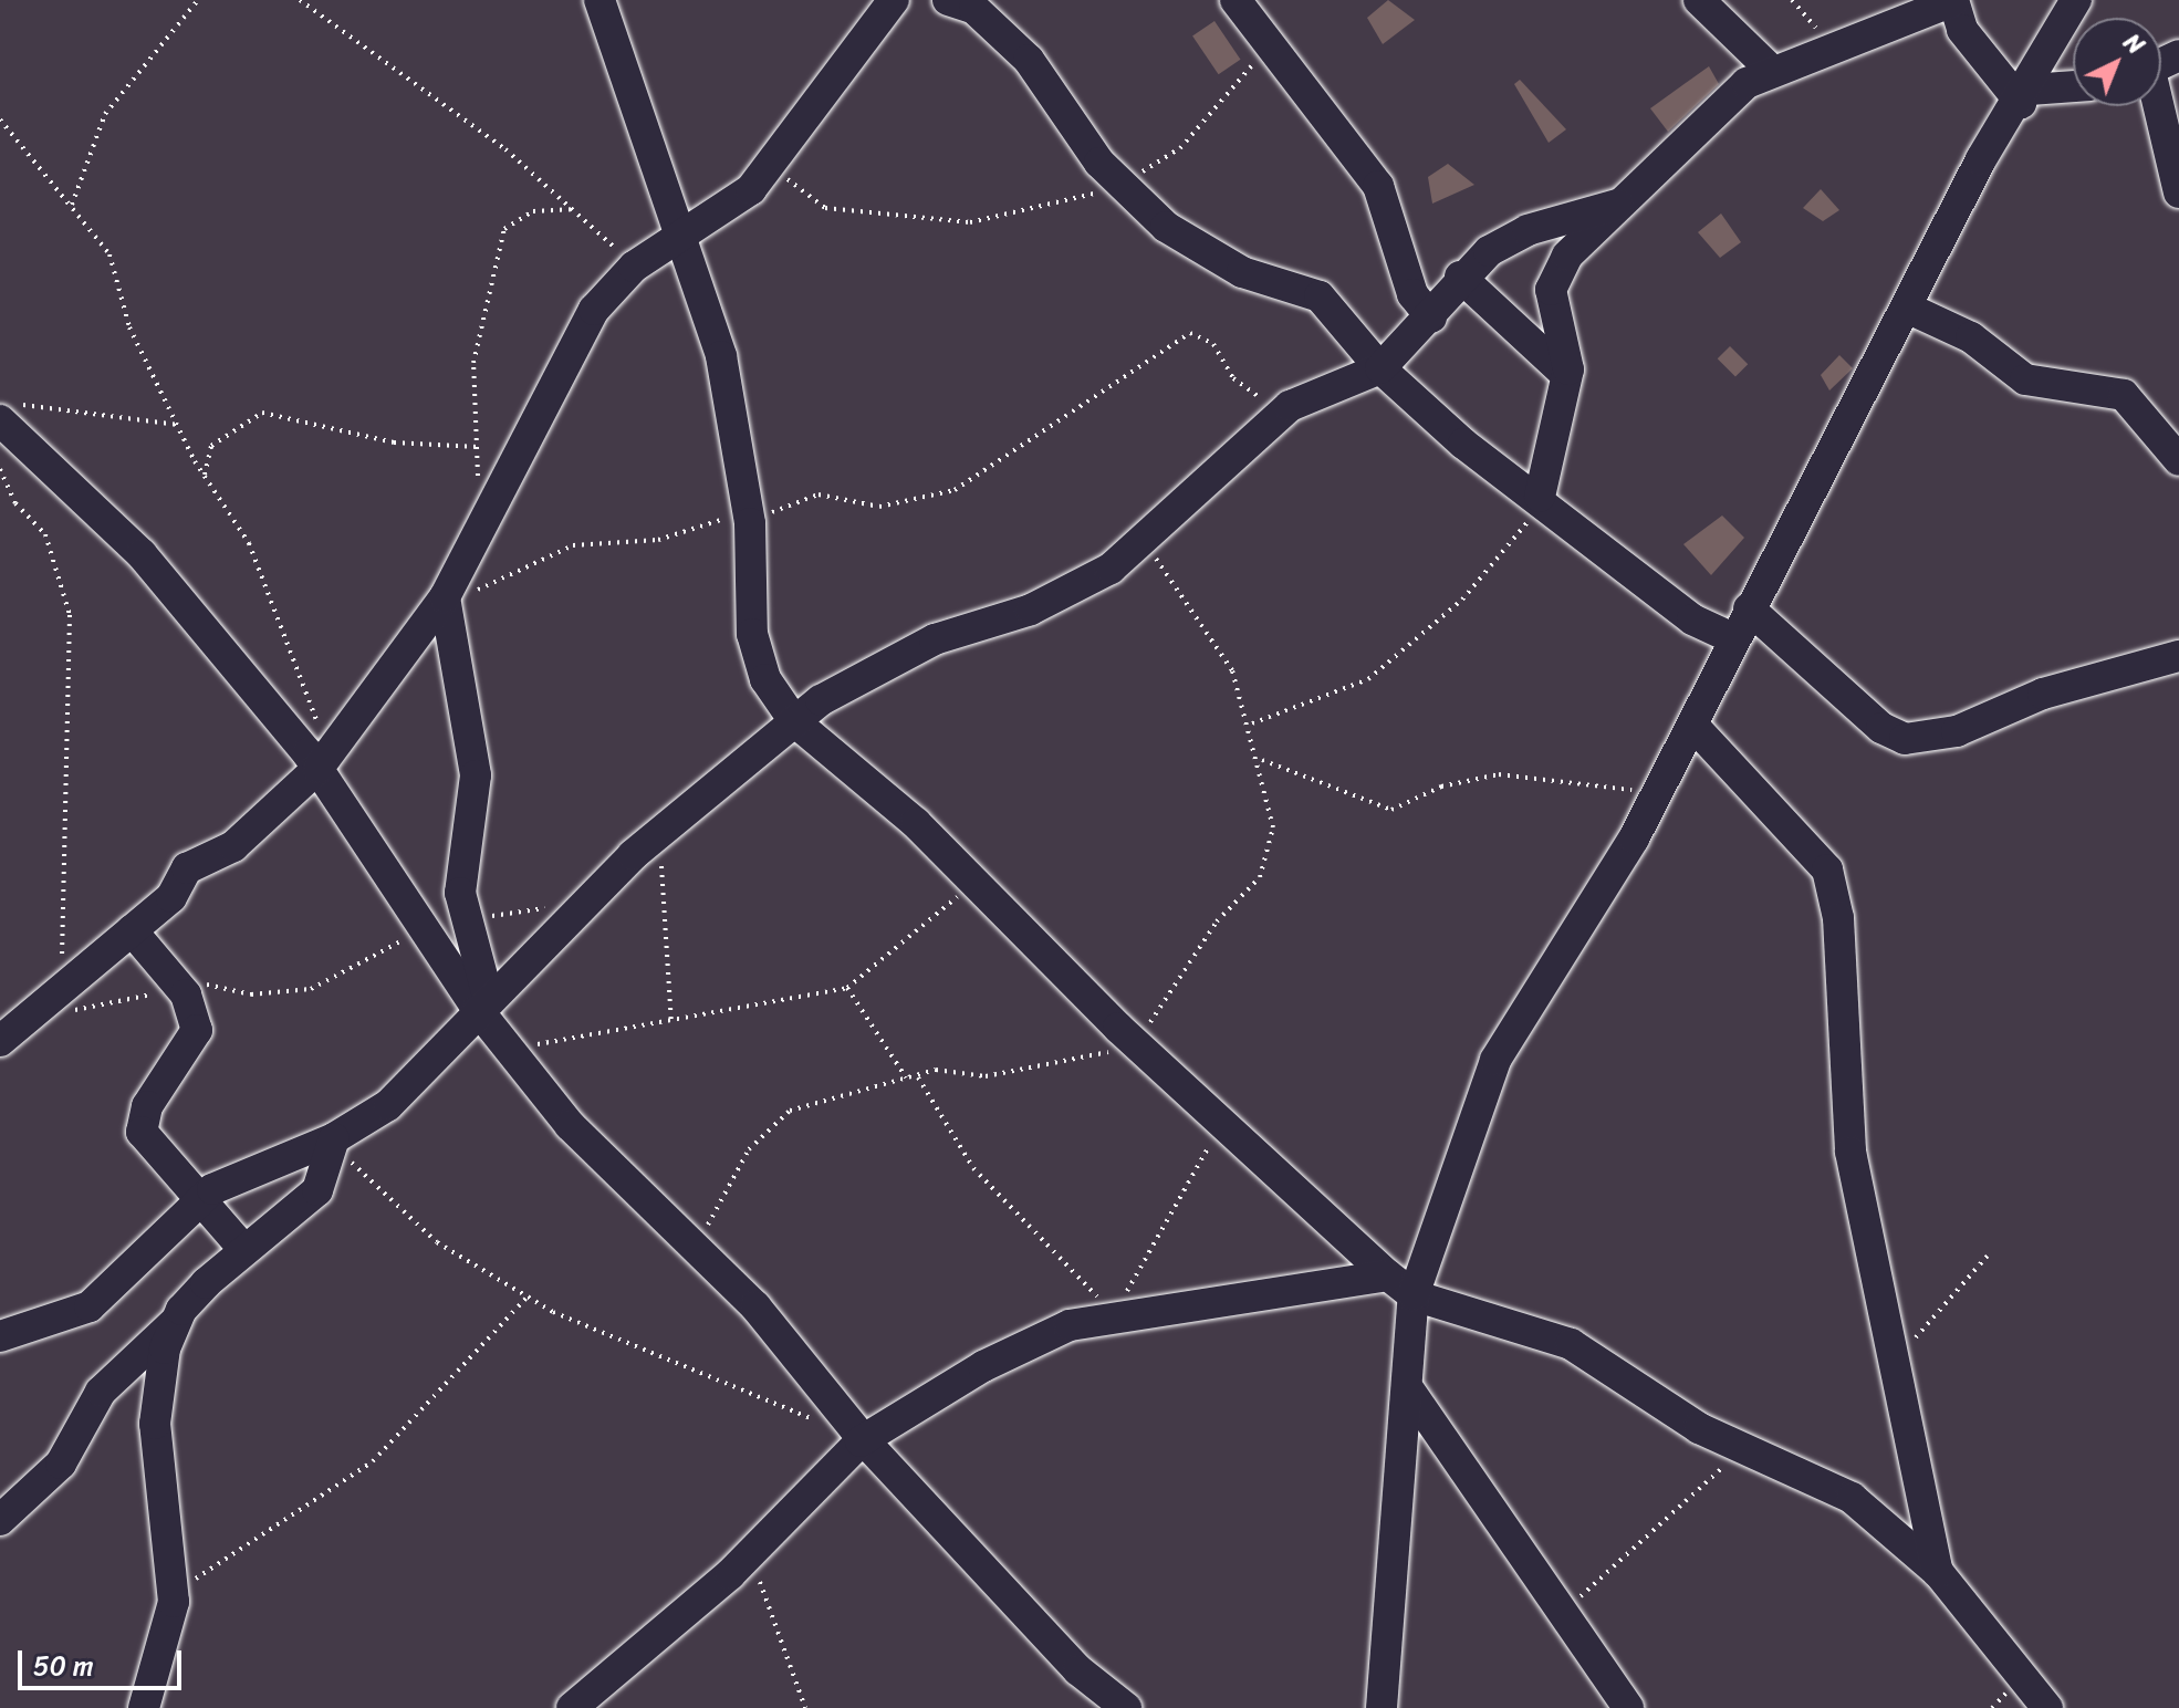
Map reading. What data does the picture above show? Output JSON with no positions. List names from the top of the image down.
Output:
{
  "scale_bar": "50 m",
  "north": "top right"
}
